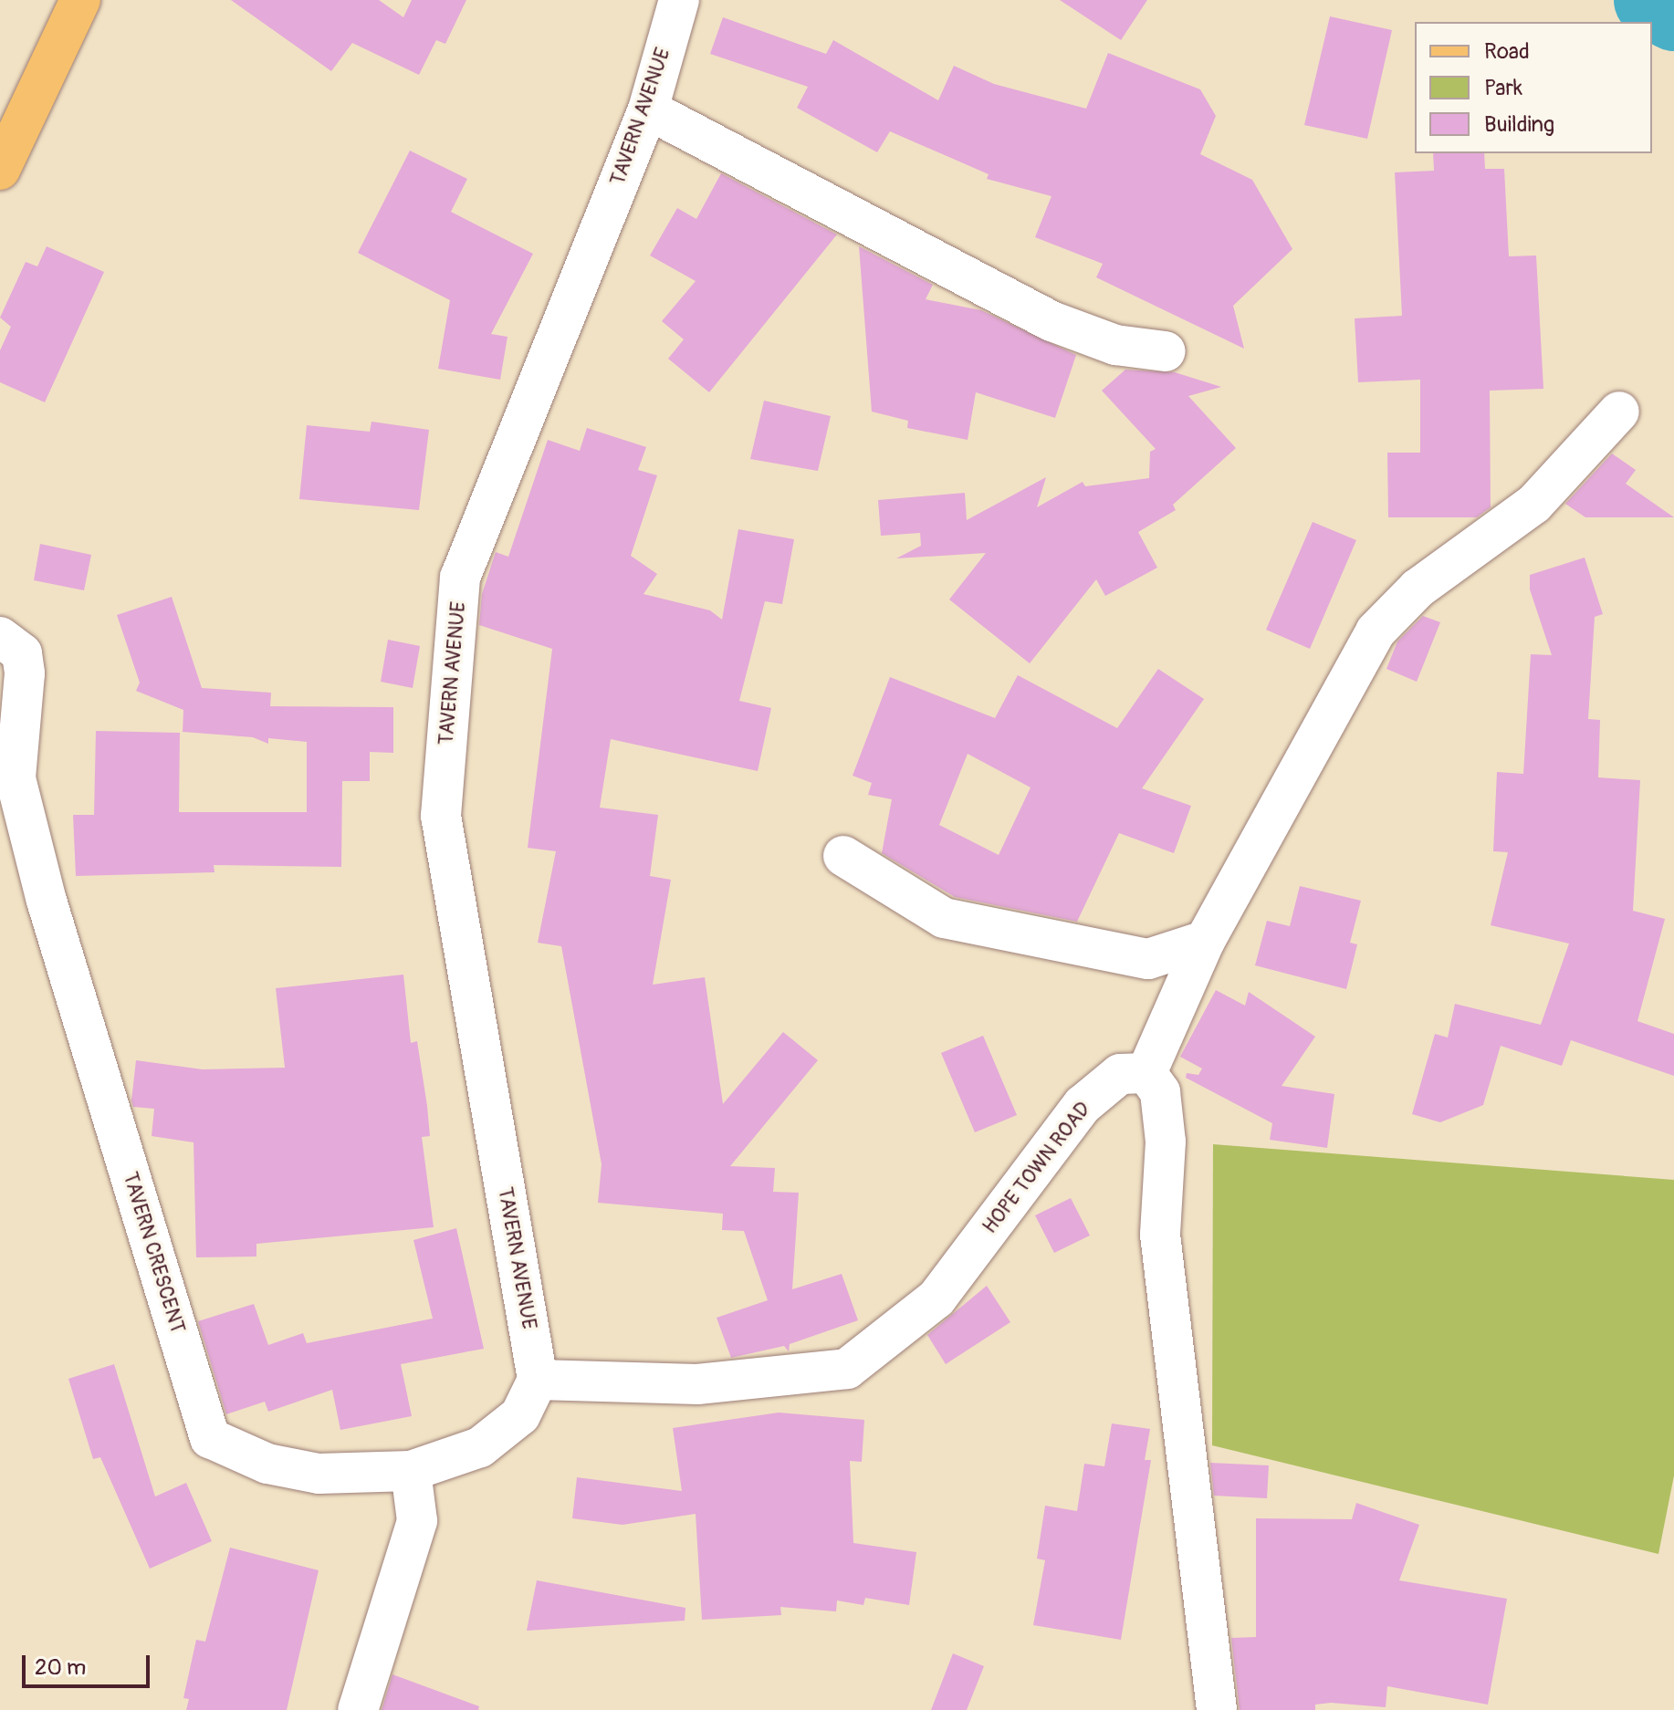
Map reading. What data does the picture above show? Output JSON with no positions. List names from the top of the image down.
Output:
{
  "streets": {
    "street": ["TAVERN AVENUE", "HOPE TOWN ROAD", "TAVERN CRESCENT"]
  },
  "crossings": [
    ["TAVERN AVENUE", "HOPE TOWN ROAD"]
  ],
  "legend": ["Road", "Park", "Building"],
  "scale_bar": "20 m"
}
